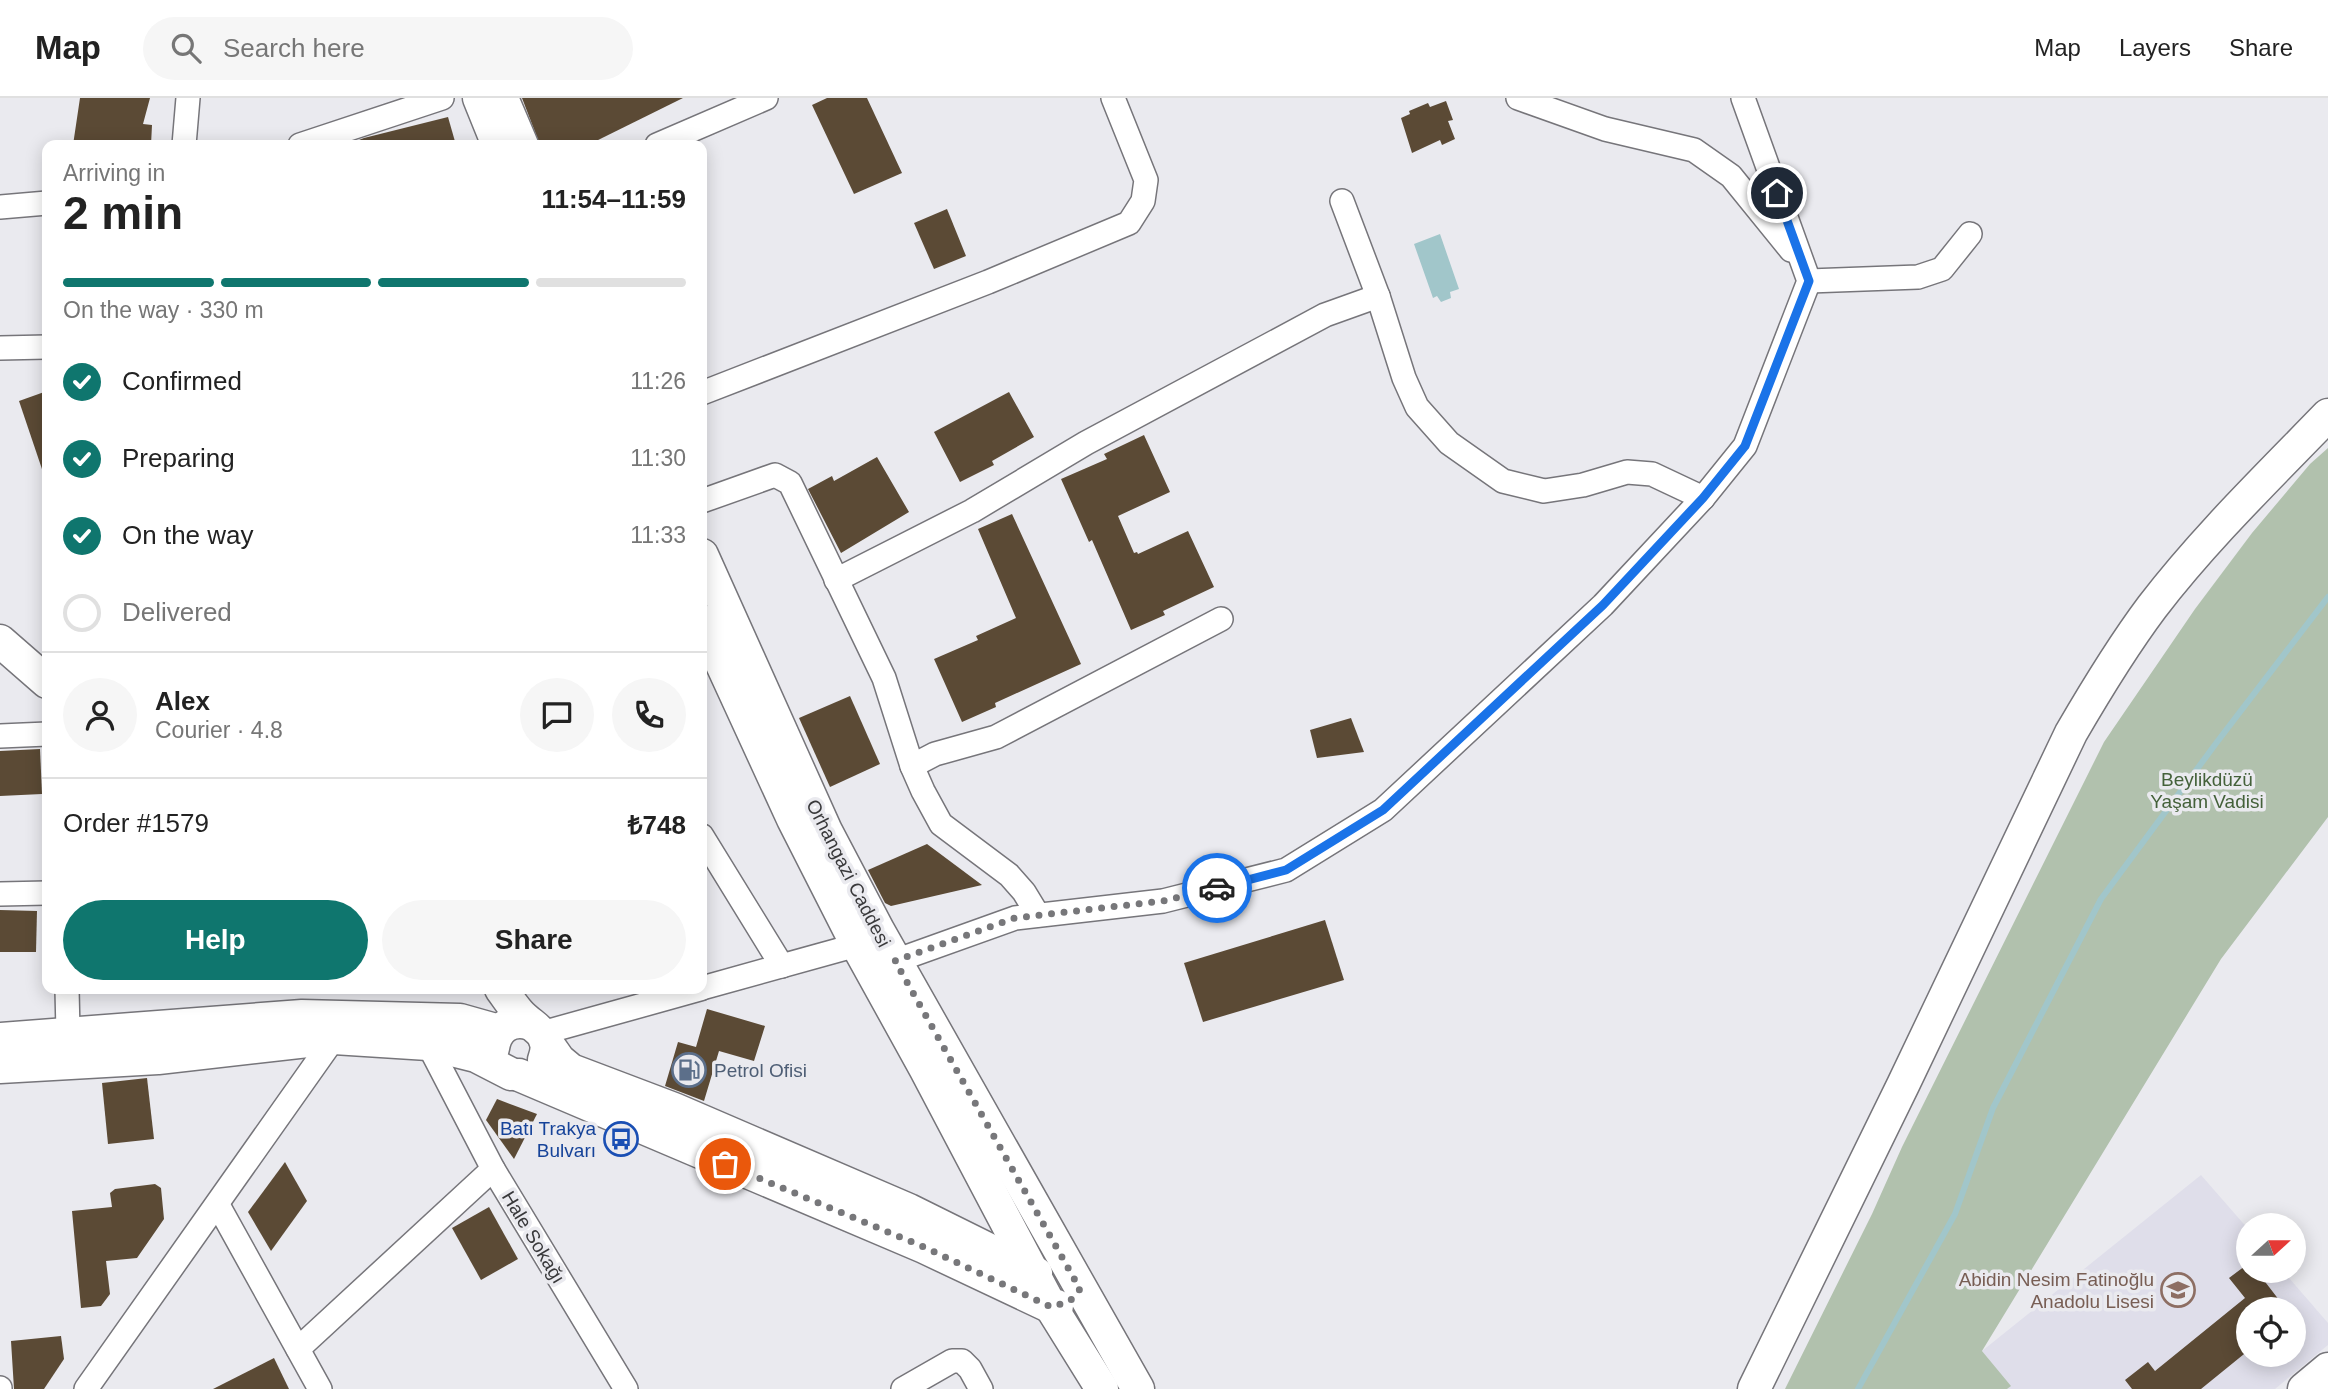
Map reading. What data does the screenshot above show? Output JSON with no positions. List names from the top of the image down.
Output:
{
  "streets": {
    "main road": ["Orhangazi Caddesi"],
    "street": ["Hale Sokağı"]
  },
  "parks": ["Beylikdüzü Yaşam Vadisi"],
  "places": {
    "fuel station": ["Petrol Ofisi"],
    "bus stop": ["Batı Trakya Bulvarı"],
    "school or university": ["Abidin Nesim Fatinoğlu Anadolu Lisesi"]
  },
  "north": "right",
  "page": {
    "header": "Map",
    "search": "Search here",
    "nav": ["Map", "Layers", "Share"],
    "heading": ["2 min", "Arriving in", "11:54–11:59"],
    "panel": [
      "Alex",
      "Courier · 4.8",
      "Order #1579",
      "₺748"
    ],
    "bar": "On the way · 330 m",
    "list": [
      ["Confirmed", "11:26"],
      ["Preparing", "11:30"],
      ["On the way", "11:33"],
      "Delivered"
    ],
    "buttons": ["Help", "Share"]
  }
}
